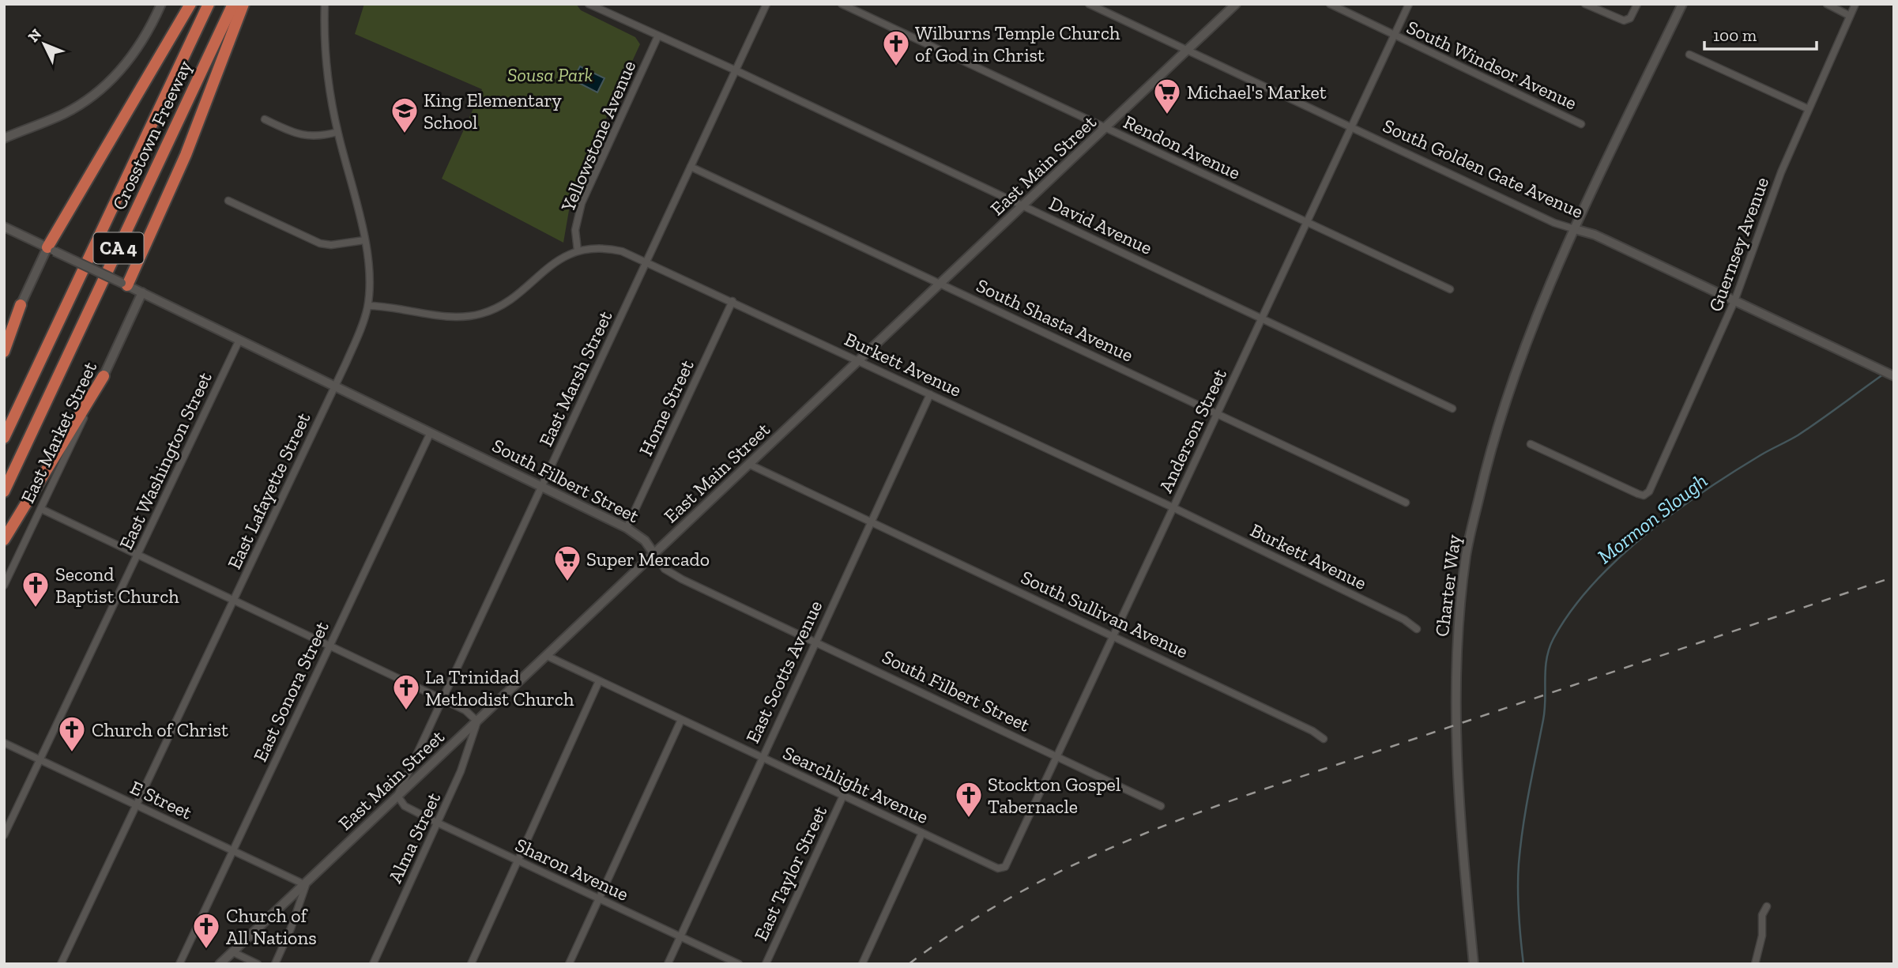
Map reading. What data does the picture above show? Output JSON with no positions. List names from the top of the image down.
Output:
{
  "streets": {
    "highway": ["Crosstown Freeway", "CA 4"],
    "main road": [
      "East Main Street",
      "South Golden Gate Avenue",
      "East Market Street",
      "South Filbert Street",
      "Charter Way"
    ],
    "street": [
      "South Windsor Avenue",
      "Yellowstone Avenue",
      "Rendon Avenue",
      "David Avenue",
      "Guernsey Avenue",
      "South Shasta Avenue",
      "Burkett Avenue",
      "East Marsh Street",
      "Home Street",
      "Anderson Street",
      "East Washington Street",
      "East Lafayette Street",
      "South Sullivan Avenue",
      "East Scotts Avenue",
      "East Sonora Street",
      "Searchlight Avenue",
      "E Street",
      "Alma Street",
      "Sharon Avenue",
      "East Taylor Street"
    ]
  },
  "crossings": [
    ["South Windsor Avenue", "Anderson Street"],
    ["Yellowstone Avenue", "David Avenue"],
    ["Yellowstone Avenue", "Burkett Avenue"],
    ["Rendon Avenue", "East Main Street"],
    ["Rendon Avenue", "Anderson Street"],
    ["East Main Street", "South Golden Gate Avenue"],
    ["East Main Street", "David Avenue"],
    ["East Main Street", "South Shasta Avenue"],
    ["East Main Street", "Burkett Avenue"],
    ["East Main Street", "East Marsh Street"],
    ["East Main Street", "South Filbert Street"],
    ["East Main Street", "South Sullivan Avenue"],
    ["East Main Street", "Searchlight Avenue"],
    ["East Main Street", "E Street"],
    ["East Main Street", "Alma Street"],
    ["East Main Street", "Sharon Avenue"],
    ["South Golden Gate Avenue", "Guernsey Avenue"],
    ["South Golden Gate Avenue", "Anderson Street"],
    ["South Golden Gate Avenue", "Charter Way"],
    ["David Avenue", "East Marsh Street"],
    ["David Avenue", "Anderson Street"],
    ["South Shasta Avenue", "East Marsh Street"],
    ["South Shasta Avenue", "Anderson Street"],
    ["Burkett Avenue", "East Marsh Street"],
    ["Burkett Avenue", "Home Street"],
    ["Burkett Avenue", "Anderson Street"],
    ["Burkett Avenue", "East Lafayette Street"],
    ["Burkett Avenue", "East Scotts Avenue"],
    ["East Marsh Street", "South Filbert Street"],
    ["East Marsh Street", "Sharon Avenue"],
    ["Home Street", "South Filbert Street"],
    ["Anderson Street", "South Filbert Street"],
    ["Anderson Street", "South Sullivan Avenue"],
    ["Anderson Street", "Searchlight Avenue"],
    ["East Market Street", "South Filbert Street"],
    ["East Washington Street", "South Filbert Street"],
    ["East Washington Street", "E Street"],
    ["South Filbert Street", "East Lafayette Street"],
    ["South Filbert Street", "East Scotts Avenue"],
    ["South Filbert Street", "East Sonora Street"],
    ["East Lafayette Street", "E Street"],
    ["South Sullivan Avenue", "East Scotts Avenue"],
    ["East Scotts Avenue", "Searchlight Avenue"],
    ["East Scotts Avenue", "Sharon Avenue"],
    ["East Sonora Street", "E Street"],
    ["Searchlight Avenue", "East Taylor Street"],
    ["Alma Street", "Sharon Avenue"]
  ],
  "water": ["Mormon Slough"],
  "parks": ["Sousa Park"],
  "places": {
    "church": [
      "Wilburns Temple Church of God in Christ",
      "Second Baptist Church",
      "La Trinidad Methodist Church",
      "Church of Christ",
      "Stockton Gospel Tabernacle",
      "Church of All Nations"
    ],
    "supermarket": ["Michael's Market", "Super Mercado"],
    "school or university": ["King Elementary School"]
  },
  "scale_bar": "100 m",
  "north": "top left"
}
